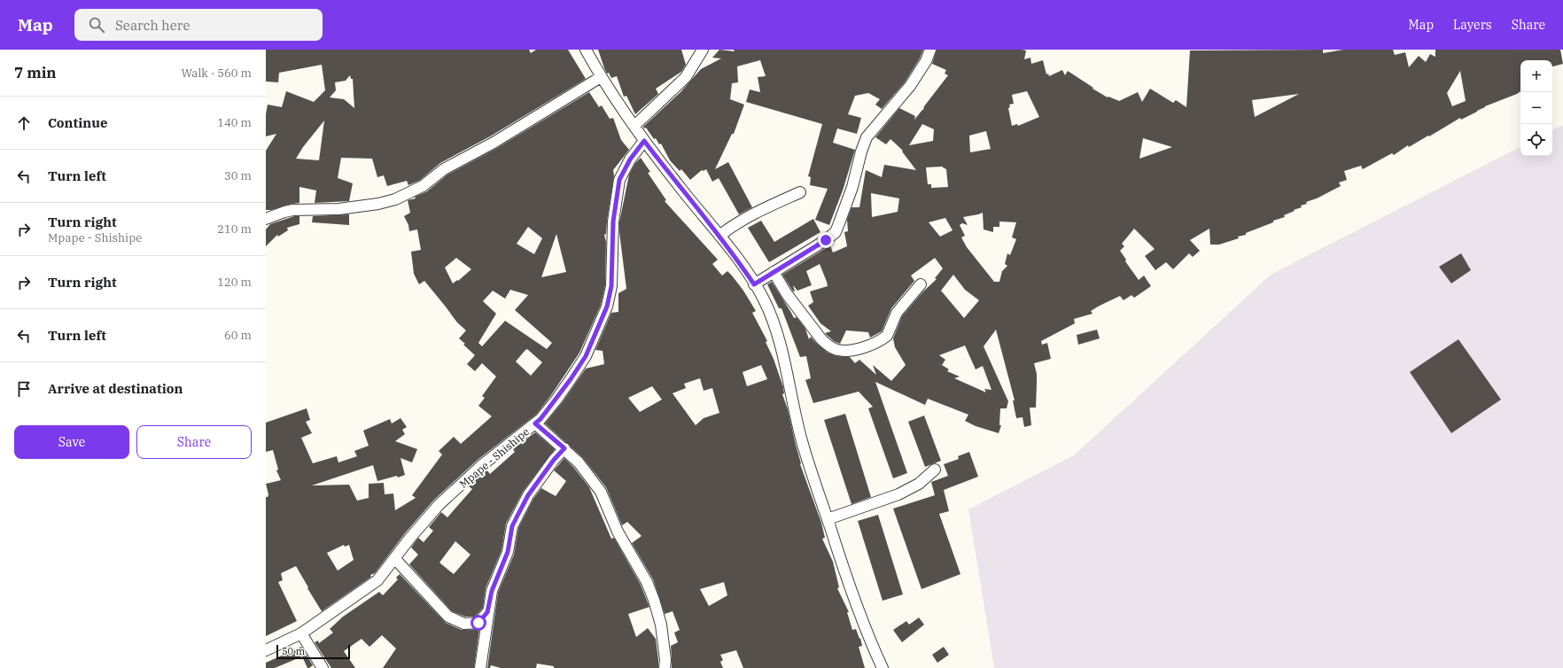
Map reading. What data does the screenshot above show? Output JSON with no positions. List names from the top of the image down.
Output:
{
  "streets": {
    "street": ["Mpape - Shishipe"]
  },
  "scale_bar": "50 m",
  "page": {
    "header": "Map",
    "search": "Search here",
    "nav": ["Map", "Layers", "Share"],
    "heading": ["7 min", "Walk · 560 m"],
    "map_buttons": ["+", "−"],
    "list": [
      ["Continue", "140 m"],
      ["Turn left", "30 m"],
      ["Turn right", "Mpape - Shishipe", "210 m"],
      ["Turn right", "120 m"],
      ["Turn left", "60 m"],
      "Arrive at destination"
    ],
    "buttons": ["Save", "Share"],
    "scale": "50 m"
  }
}
